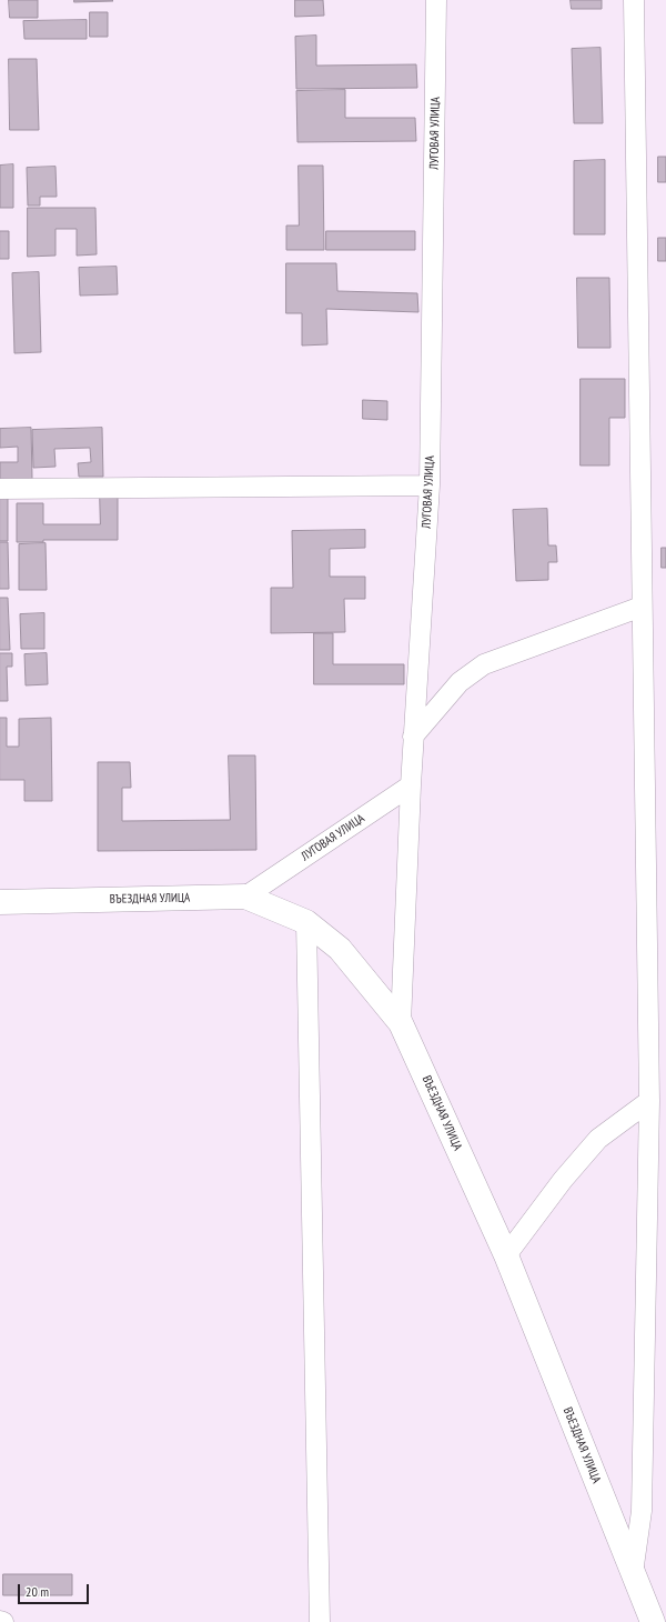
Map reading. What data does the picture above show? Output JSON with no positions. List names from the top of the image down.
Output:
{
  "streets": {
    "street": ["ЛУГОВАЯ УЛИЦА", "ВЪЕЗДНАЯ УЛИЦА"]
  },
  "crossings": [
    ["ЛУГОВАЯ УЛИЦА", "ВЪЕЗДНАЯ УЛИЦА"]
  ],
  "scale_bar": "20 m"
}
